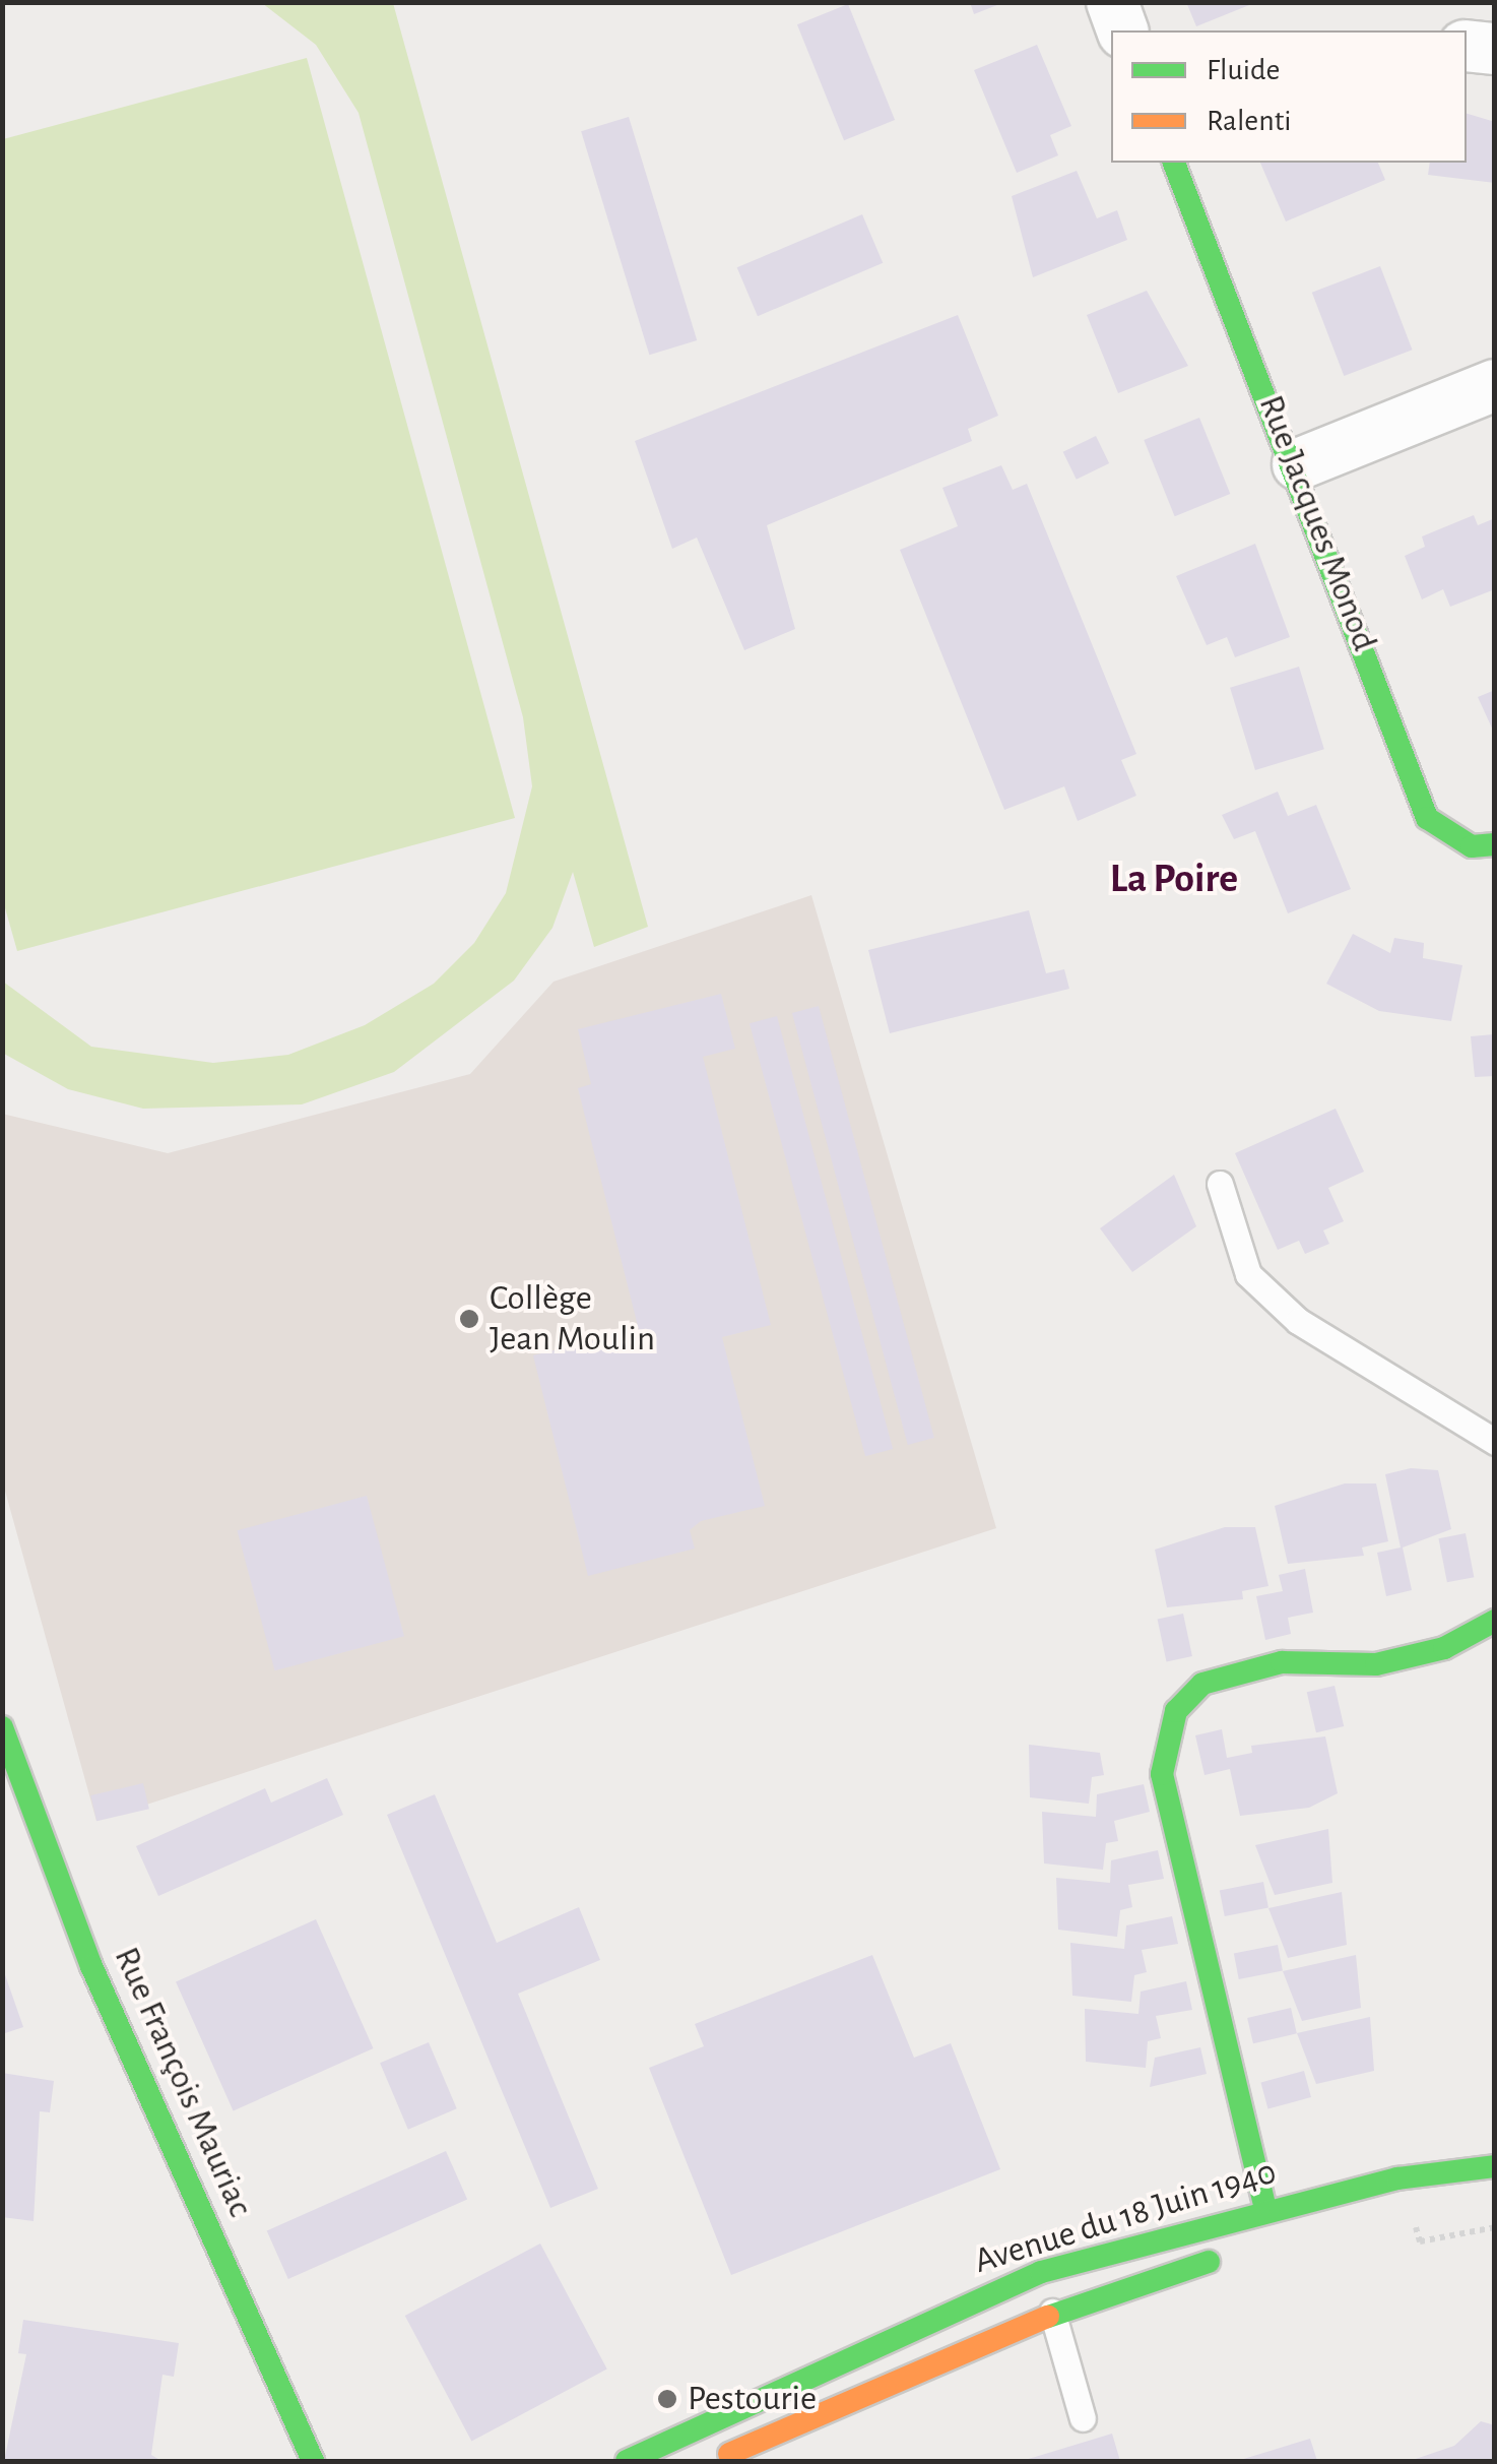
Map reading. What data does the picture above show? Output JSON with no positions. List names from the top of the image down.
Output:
{
  "streets": {
    "street": ["Rue Jacques Monod", "Rue François Mauriac", "Avenue du 18 Juin 1940"]
  },
  "districts": ["La Poire"],
  "places": ["Collège Jean Moulin", "Pestourie"],
  "legend": ["Fluide", "Ralenti"]
}
